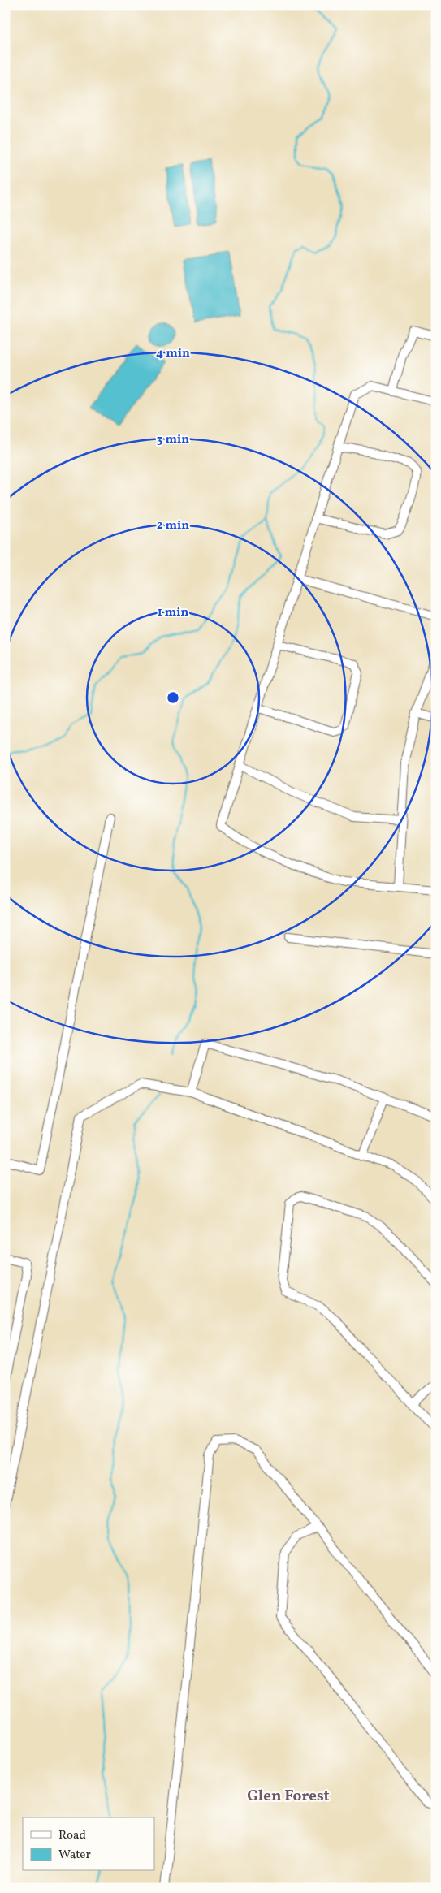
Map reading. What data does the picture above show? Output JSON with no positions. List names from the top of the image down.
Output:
{
  "districts": ["Glen Forest"],
  "legend": ["Road", "Water"],
  "rings": [
    "4 min",
    "3 min",
    "2 min",
    "1 min"
  ]
}
